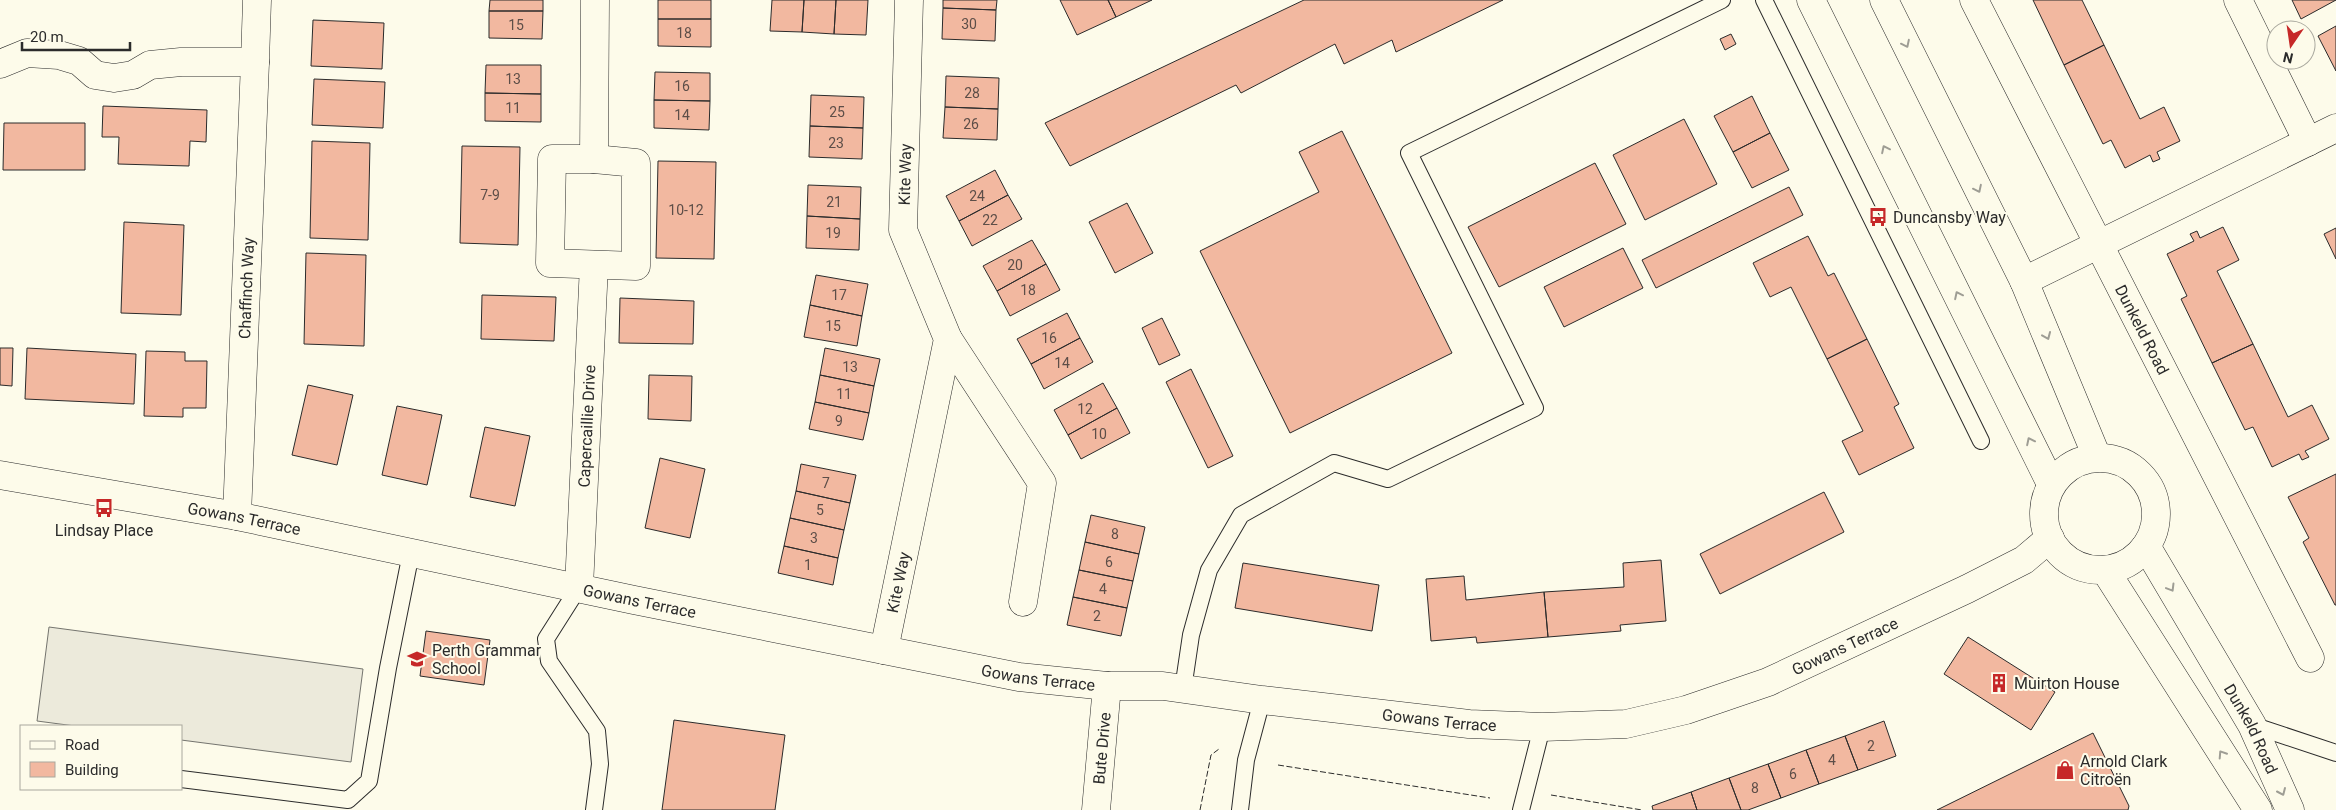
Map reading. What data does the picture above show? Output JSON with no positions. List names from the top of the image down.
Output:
{
  "streets": {
    "street": [
      "Kite Way",
      "Chaffinch Way",
      "Dunkeld Road",
      "Capercaillie Drive",
      "Gowans Terrace",
      "Bute Drive"
    ]
  },
  "crossings": [
    ["Kite Way", "Gowans Terrace"],
    ["Chaffinch Way", "Gowans Terrace"],
    ["Dunkeld Road", "Gowans Terrace"],
    ["Capercaillie Drive", "Gowans Terrace"],
    ["Gowans Terrace", "Bute Drive"]
  ],
  "places": {
    "bus stop": ["Duncansby Way", "Lindsay Place"],
    "school or university": ["Perth Grammar School"],
    "building": ["Muirton House"],
    "shop": ["Arnold Clark Citroën"]
  },
  "house_numbers": [
    "30",
    "15",
    "18",
    "13",
    "16",
    "28",
    "11",
    "25",
    "14",
    "26",
    "23",
    "7-9",
    "24",
    "21",
    "10-12",
    "22",
    "19",
    "20",
    "18",
    "17",
    "15",
    "16",
    "14",
    "13",
    "11",
    "12",
    "9",
    "10",
    "7",
    "5",
    "8",
    "3",
    "6",
    "1",
    "4",
    "2",
    "2",
    "4",
    "6",
    "8"
  ],
  "legend": ["Road", "Building"],
  "scale_bar": "20 m",
  "north": "bottom"
}
